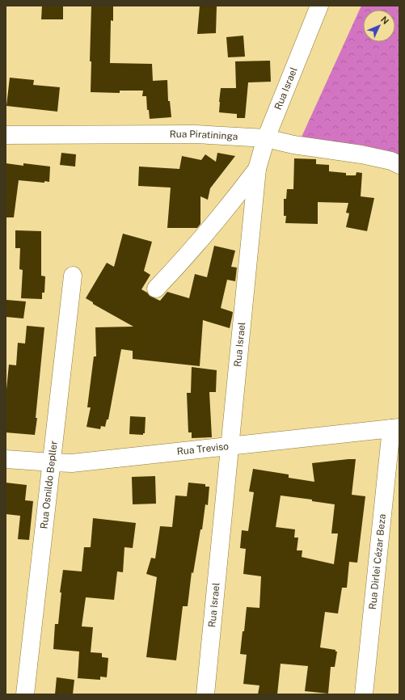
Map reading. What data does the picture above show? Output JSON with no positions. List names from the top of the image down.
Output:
{
  "streets": {
    "street": [
      "Rua Israel",
      "Rua Piratininga",
      "Rua Treviso",
      "Rua Osnildo Bepller",
      "Rua Dirlei Cézar Beza"
    ]
  },
  "crossings": [
    ["Rua Israel", "Rua Piratininga"],
    ["Rua Israel", "Rua Treviso"],
    ["Rua Treviso", "Rua Osnildo Bepller"],
    ["Rua Treviso", "Rua Dirlei Cézar Beza"]
  ],
  "north": "top right"
}
